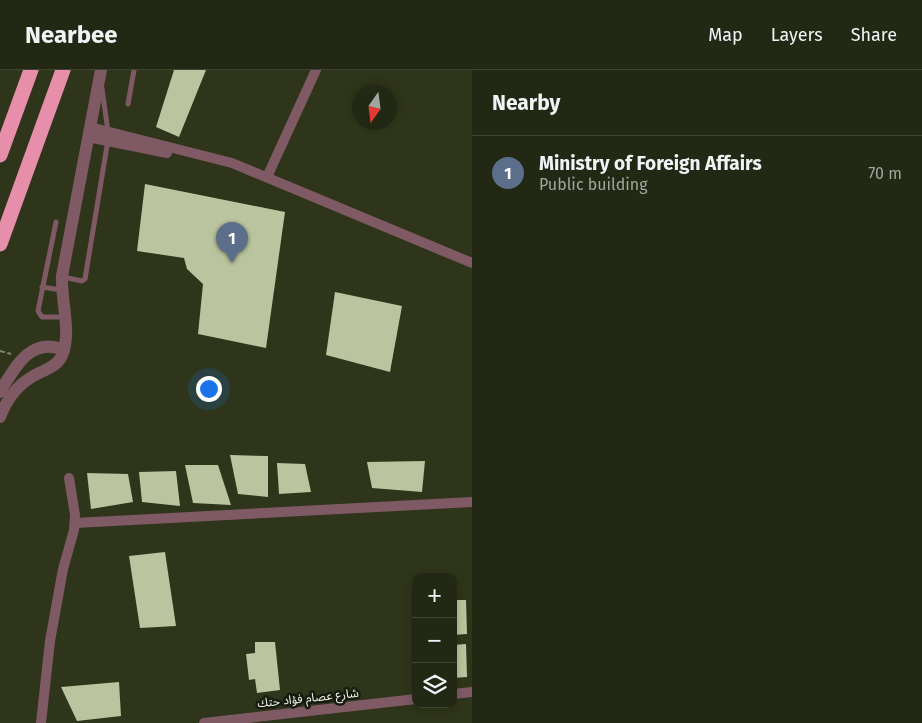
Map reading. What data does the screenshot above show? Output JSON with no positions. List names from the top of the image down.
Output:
{
  "streets": {
    "street": ["شارع عصام فؤاد حتك"]
  },
  "north": "bottom",
  "page": {
    "header": "Nearbee",
    "nav": ["Map", "Layers", "Share"],
    "heading": "Nearby",
    "list": [
      {
        "mark": "1",
        "name": "Ministry of Foreign Affairs",
        "note": "Public building",
        "value": "70 m"
      }
    ],
    "pins": "1",
    "map_buttons": ["+", "−"]
  }
}
